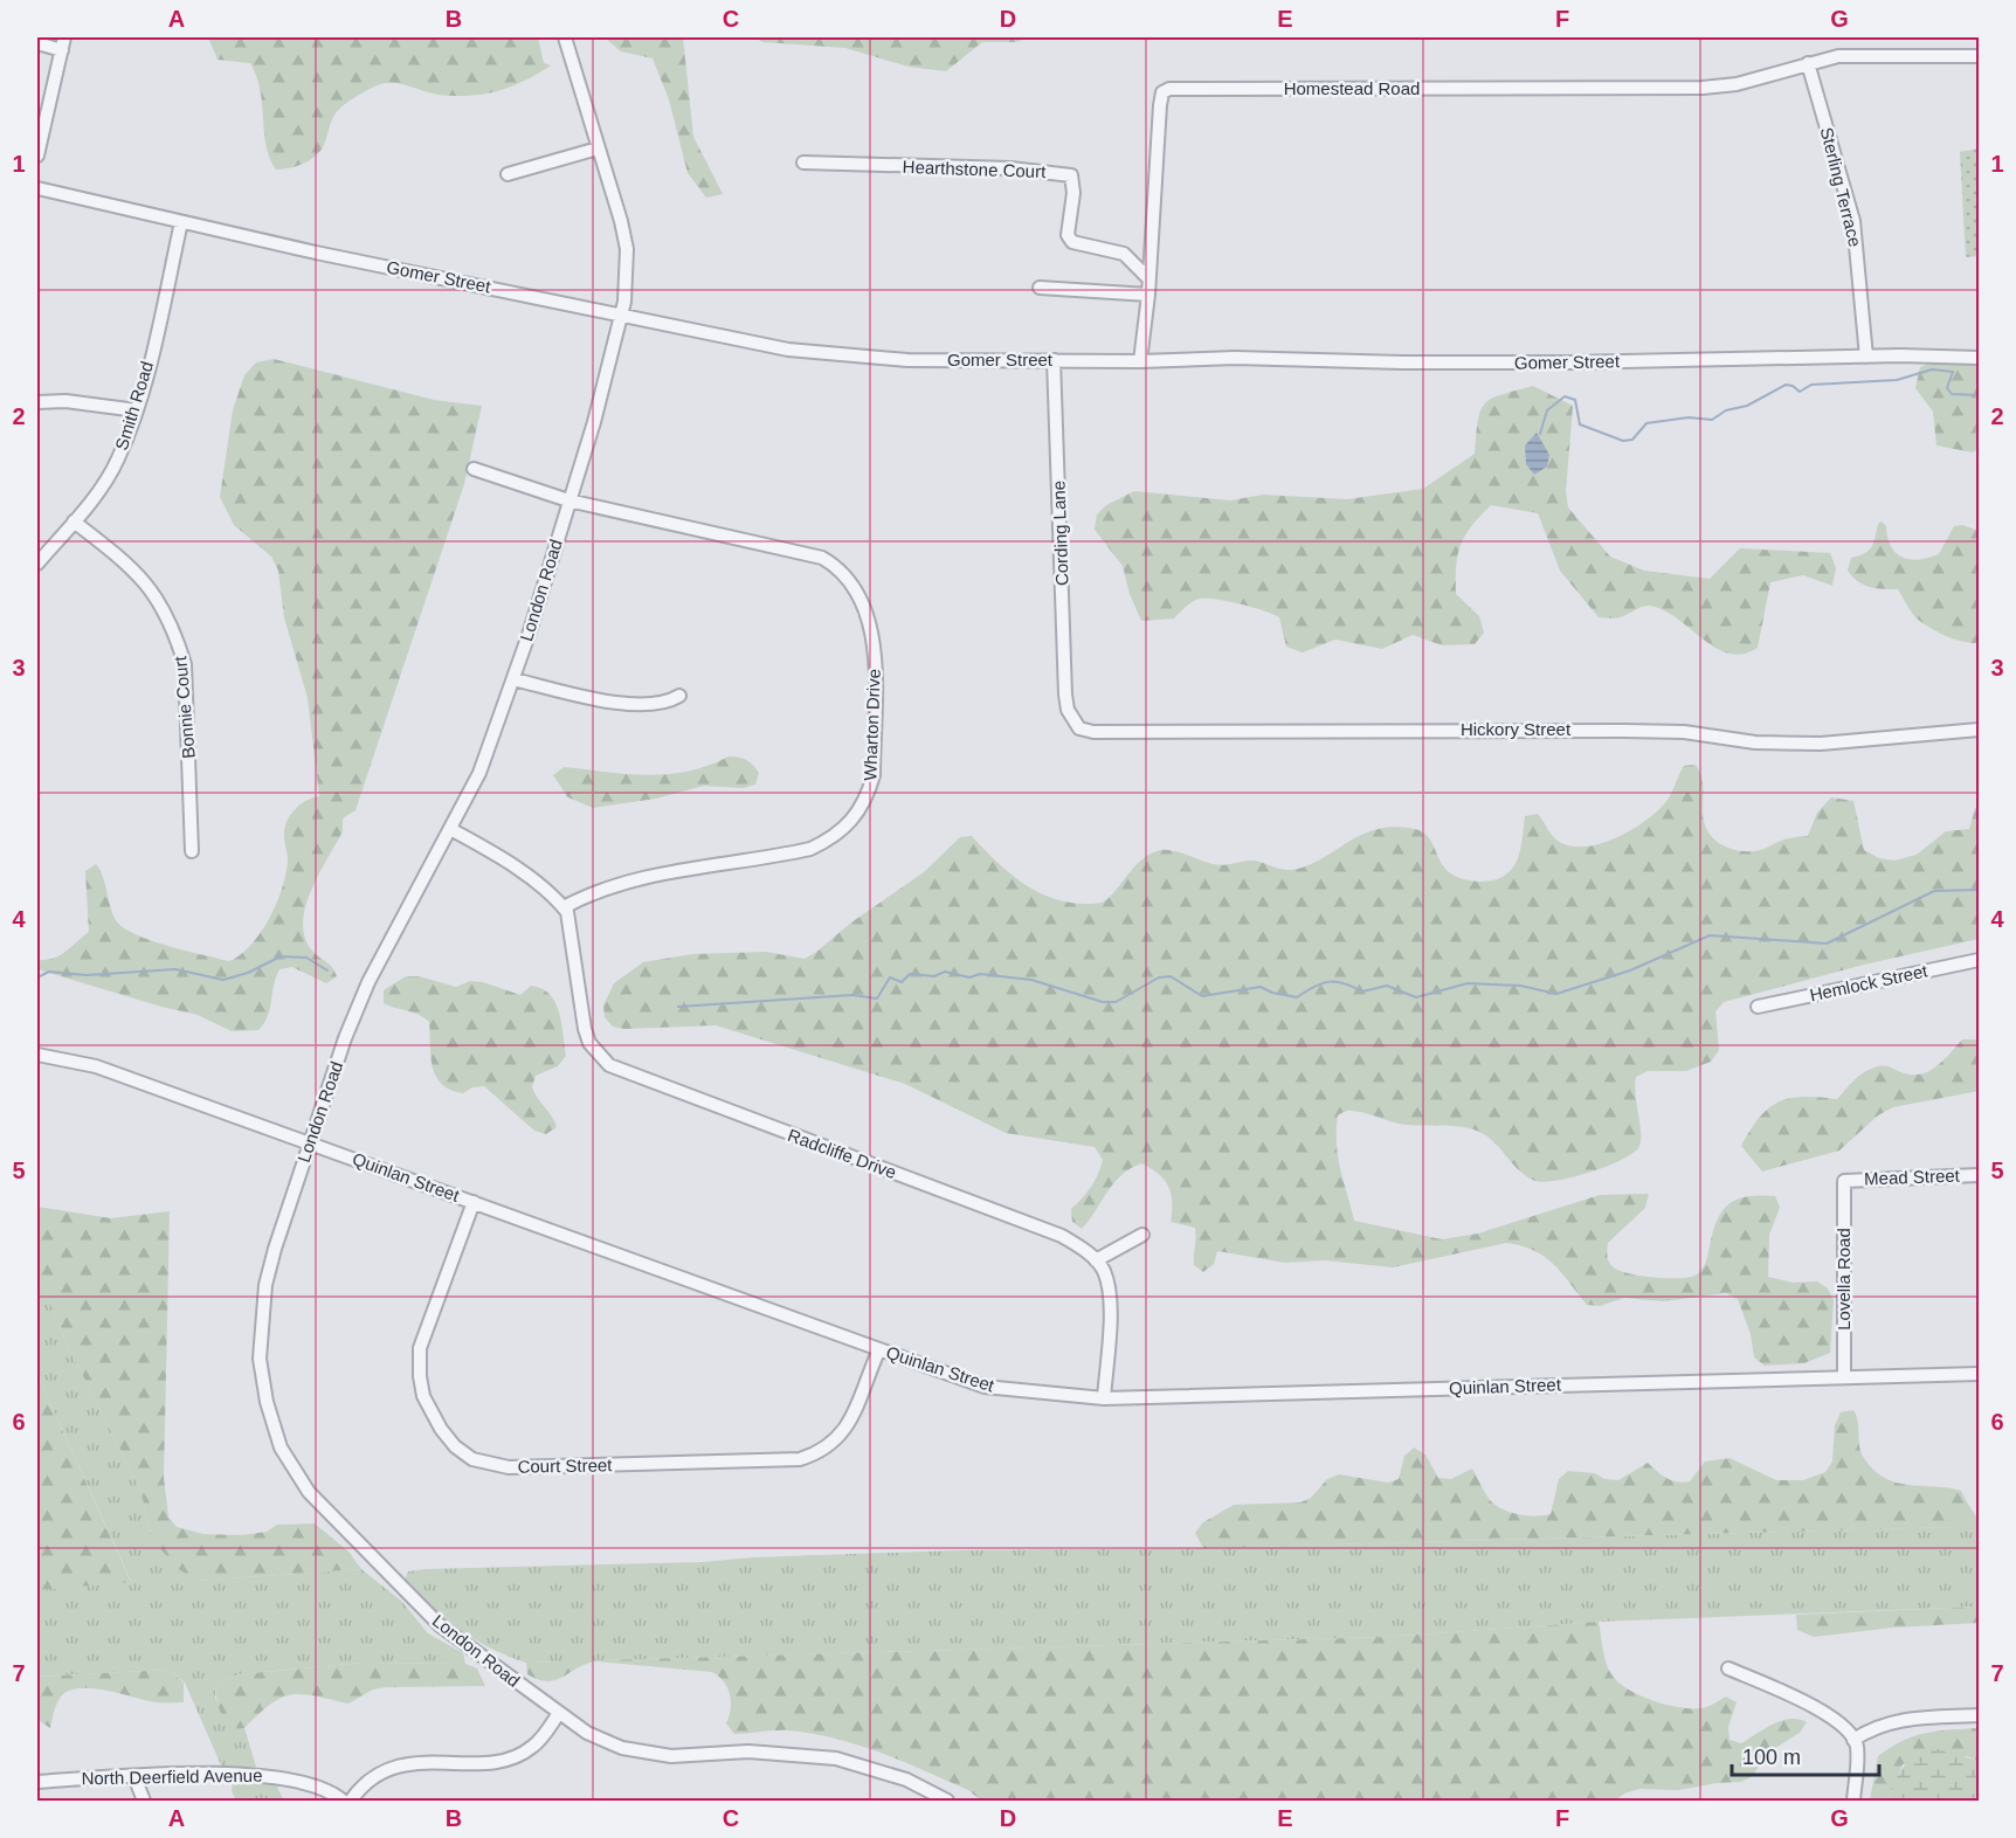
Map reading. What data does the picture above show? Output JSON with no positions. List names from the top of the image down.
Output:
{
  "streets": {
    "street": [
      "Homestead Road",
      "Hearthstone Court",
      "Sterling Terrace",
      "Gomer Street",
      "Smith Road",
      "Cording Lane",
      "London Road",
      "Bonnie Court",
      "Wharton Drive",
      "Hickory Street",
      "Hemlock Street",
      "Radcliffe Drive",
      "Quinlan Street",
      "Mead Street",
      "Lovella Road",
      "Court Street",
      "North Deerfield Avenue"
    ]
  },
  "crossings": [
    ["Homestead Road", "Hearthstone Court"],
    ["Homestead Road", "Sterling Terrace"],
    ["Homestead Road", "Gomer Street"],
    ["Sterling Terrace", "Gomer Street"],
    ["Gomer Street", "Smith Road"],
    ["Gomer Street", "Cording Lane"],
    ["Gomer Street", "London Road"],
    ["Smith Road", "Bonnie Court"],
    ["Cording Lane", "Hickory Street"],
    ["London Road", "Wharton Drive"],
    ["London Road", "Quinlan Street"],
    ["Wharton Drive", "Radcliffe Drive"],
    ["Quinlan Street", "Lovella Road"],
    ["Quinlan Street", "Court Street"],
    ["Mead Street", "Lovella Road"]
  ],
  "scale_bar": "100 m",
  "grid": {
    "columns": [
      "A",
      "B",
      "C",
      "D",
      "E",
      "F",
      "G"
    ],
    "rows": [
      "1",
      "2",
      "3",
      "4",
      "5",
      "6",
      "7"
    ]
  }
}
